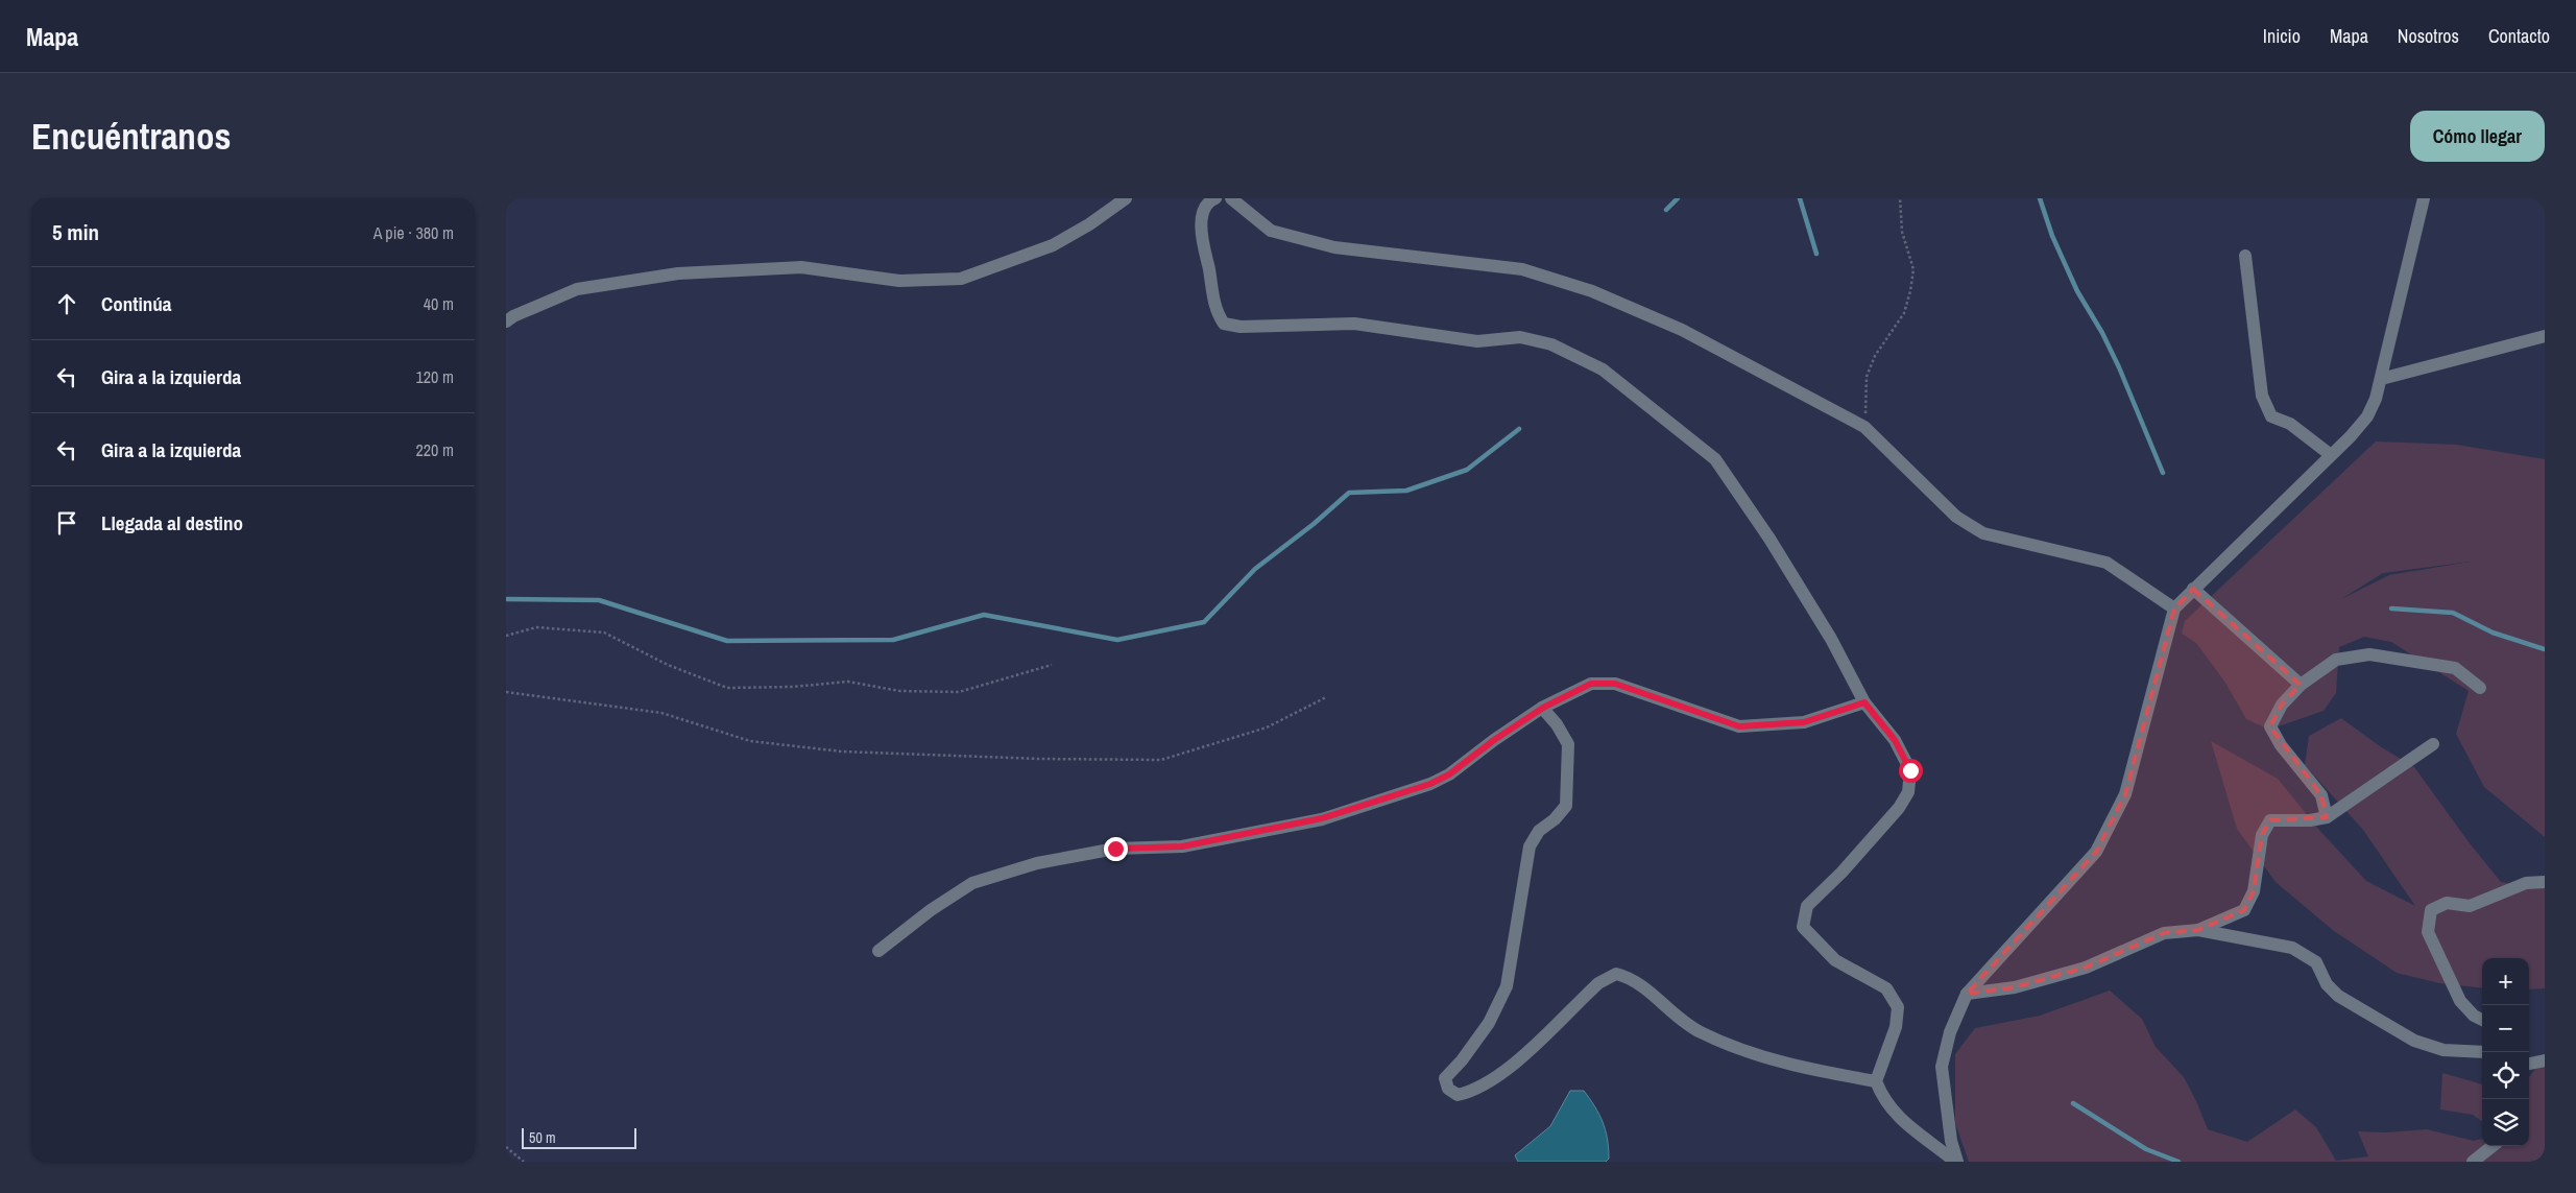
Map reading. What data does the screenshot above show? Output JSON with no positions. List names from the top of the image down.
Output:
{
  "scale_bar": "50 m",
  "page": {
    "header": "Mapa",
    "nav": [
      "Inicio",
      "Mapa",
      "Nosotros",
      "Contacto"
    ],
    "buttons": "Cómo llegar",
    "title": "Encuéntranos",
    "heading": ["5 min", "A pie · 380 m"],
    "list": [
      ["Continúa", "40 m"],
      ["Gira a la izquierda", "120 m"],
      ["Gira a la izquierda", "220 m"],
      "Llegada al destino"
    ],
    "map_buttons": ["+", "−"],
    "scale": "50 m"
  }
}
